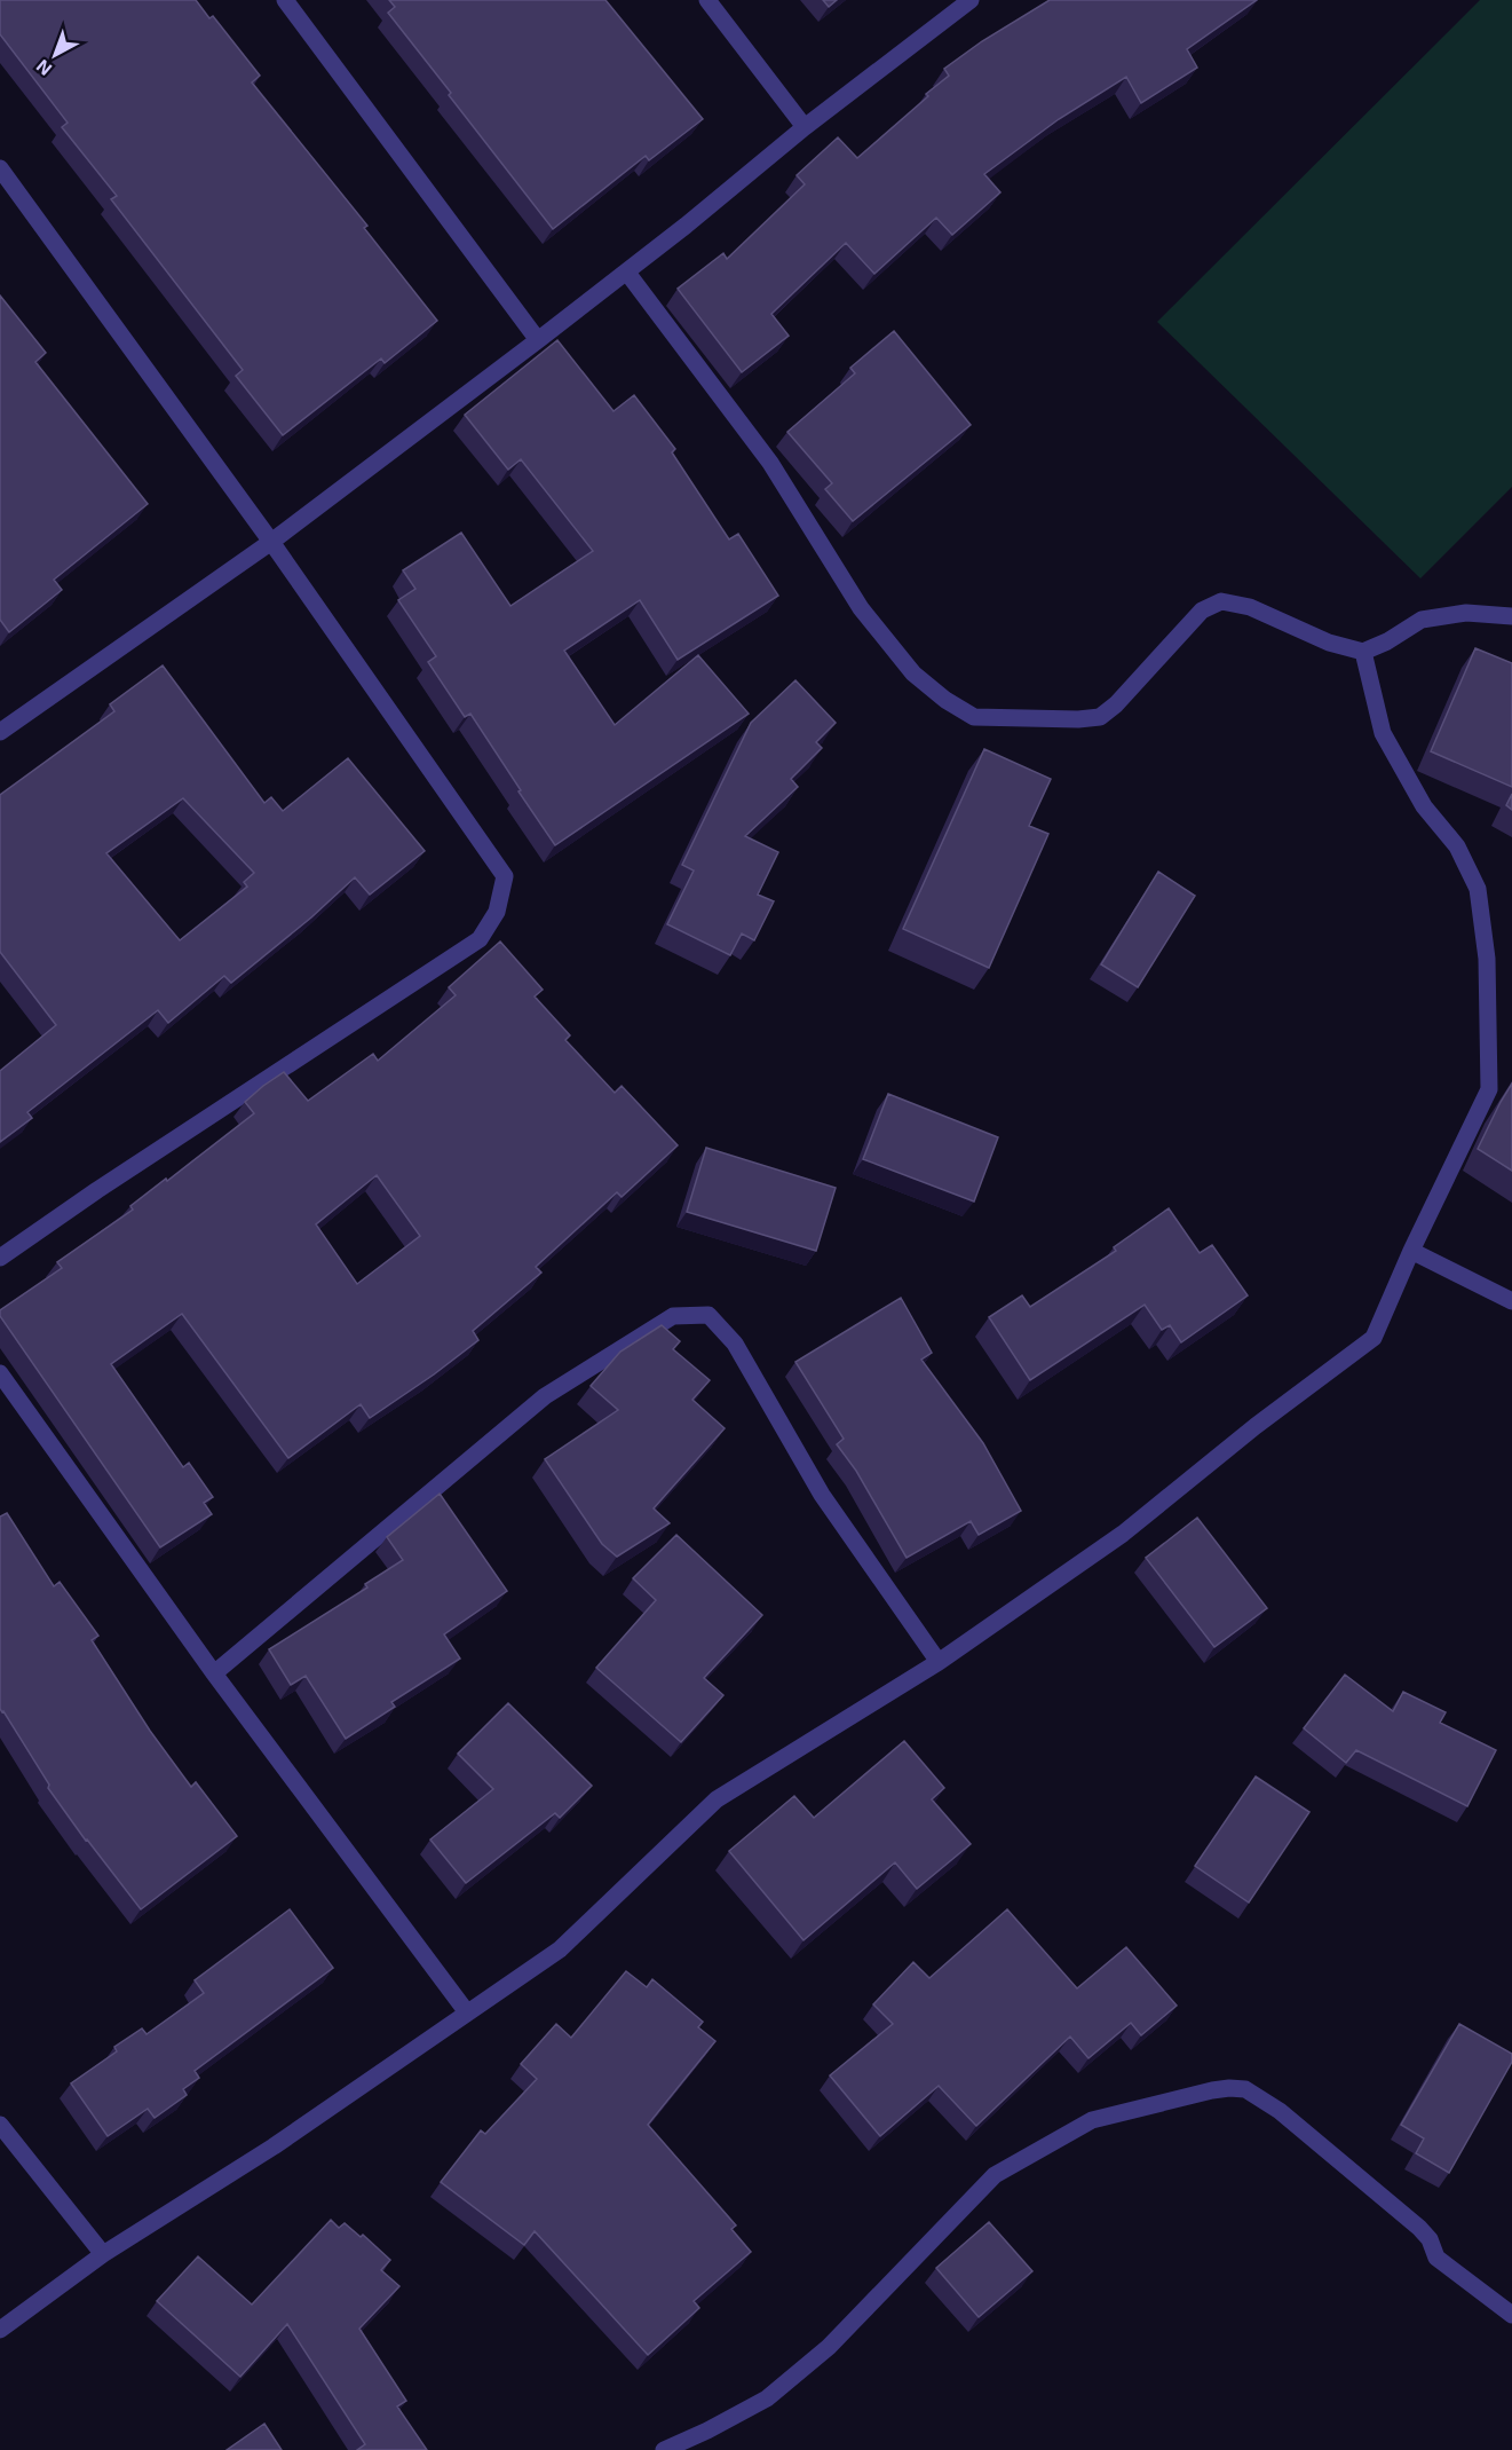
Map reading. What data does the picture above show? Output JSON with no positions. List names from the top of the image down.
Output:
{
  "north": "bottom left"
}
